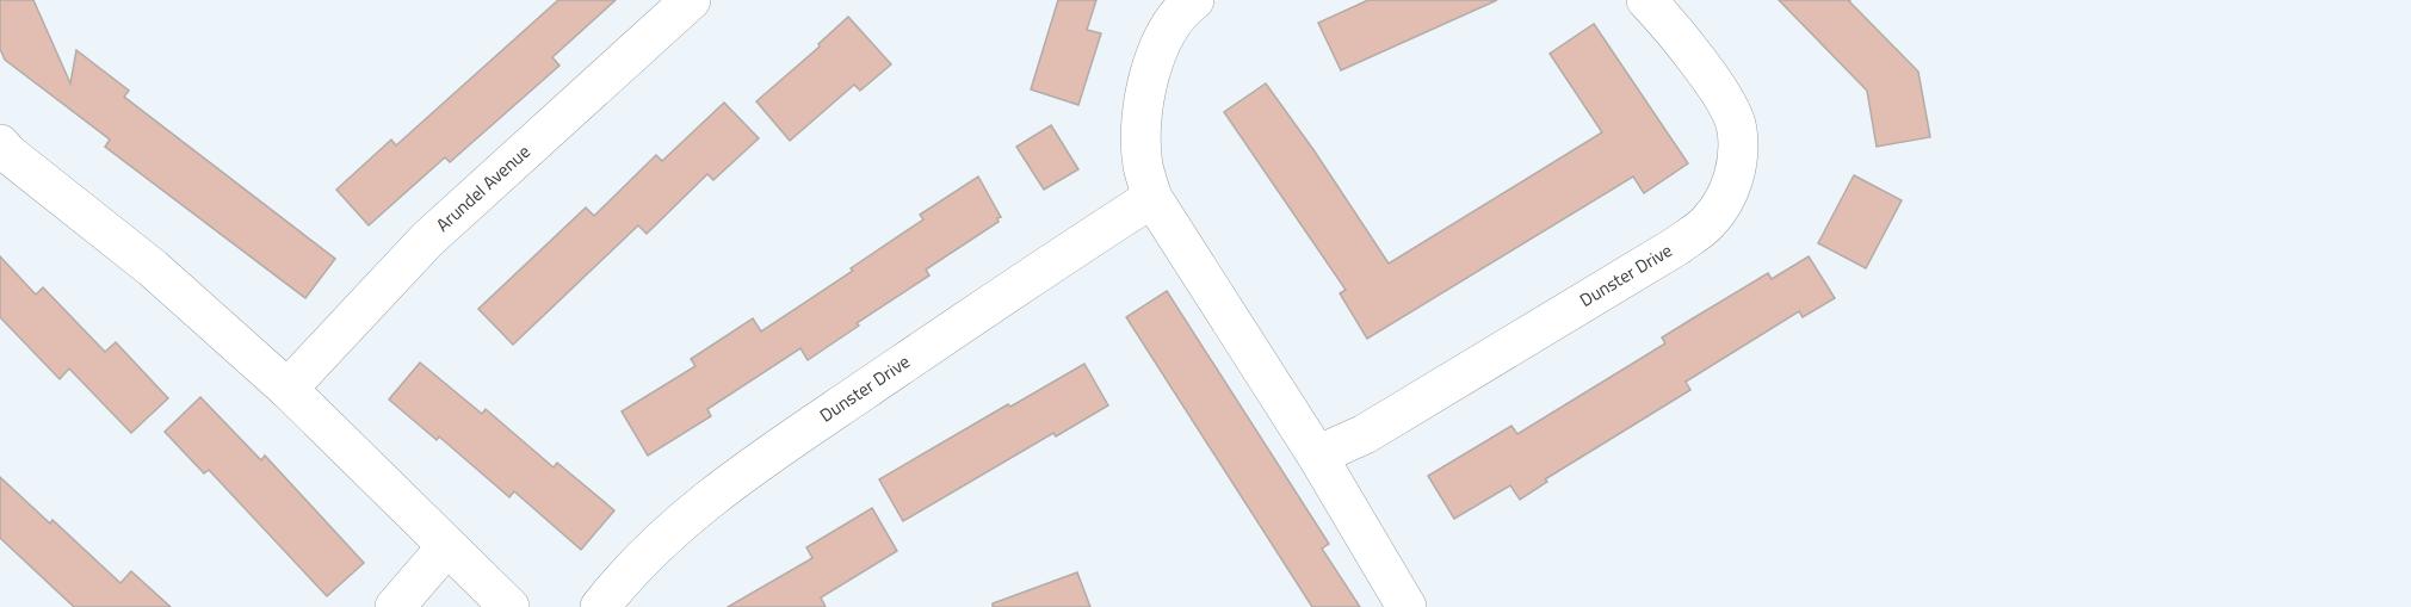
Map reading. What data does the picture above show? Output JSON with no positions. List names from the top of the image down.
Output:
{
  "streets": {
    "street": ["Arundel Avenue", "Dunster Drive"]
  }
}
